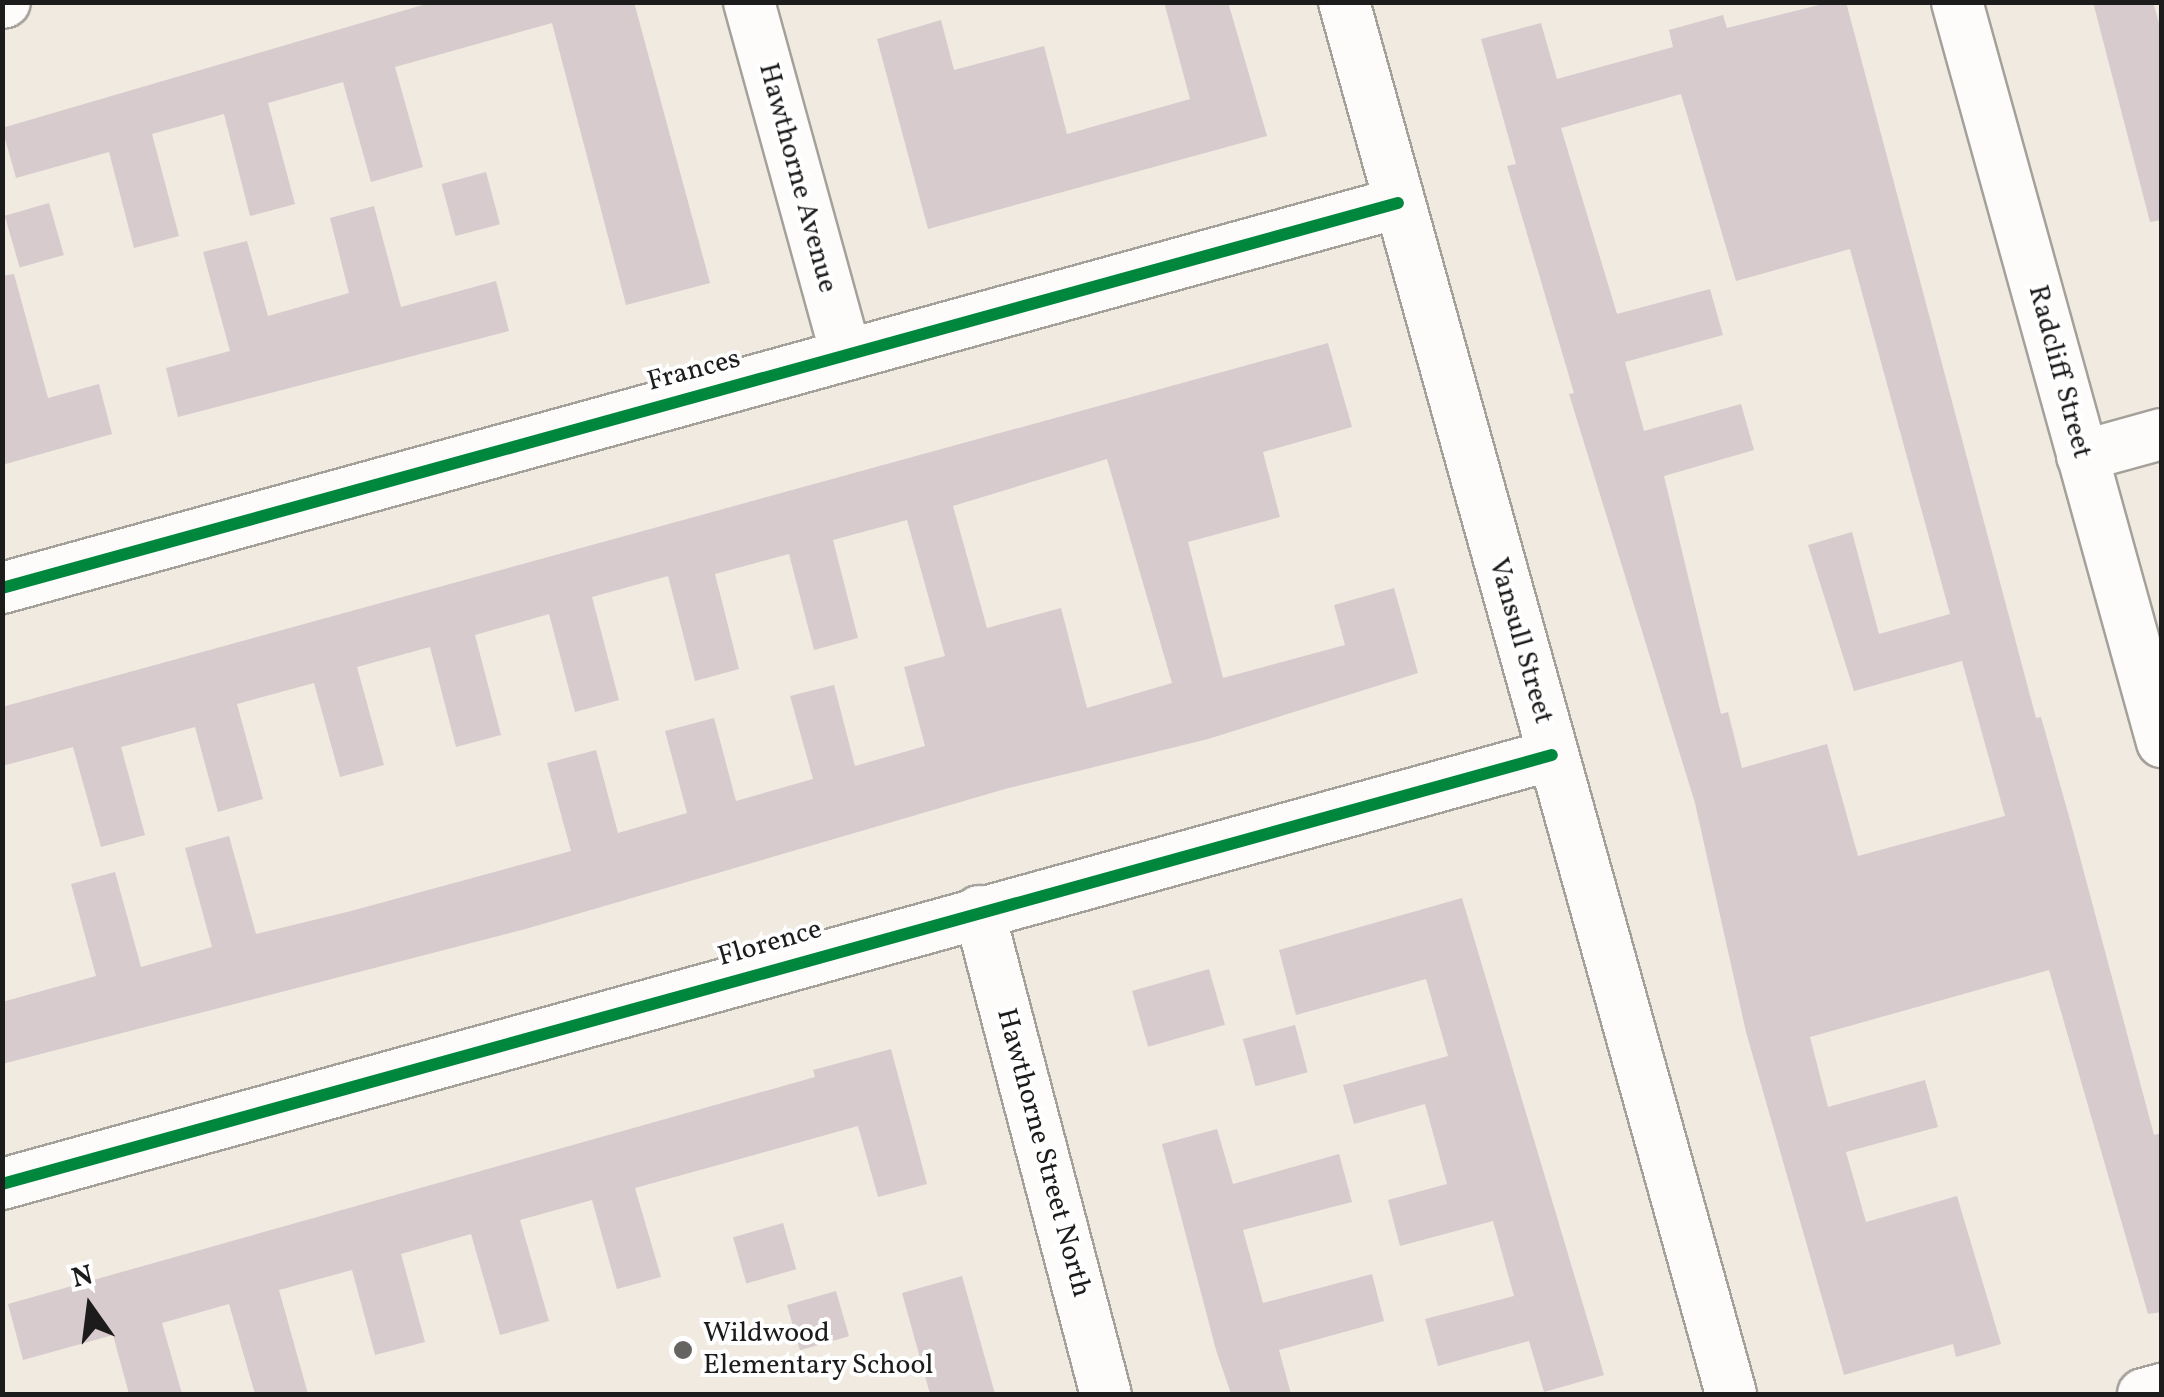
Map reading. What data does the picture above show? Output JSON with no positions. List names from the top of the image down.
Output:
{
  "streets": {
    "street": [
      "Hawthorne Avenue",
      "Frances",
      "Radcliff Street",
      "Vansull Street",
      "Florence",
      "Hawthorne Street North"
    ]
  },
  "crossings": [
    ["Hawthorne Avenue", "Frances"],
    ["Frances", "Vansull Street"],
    ["Vansull Street", "Florence"],
    ["Florence", "Hawthorne Street North"]
  ],
  "places": ["Wildwood Elementary School"],
  "north": "top"
}
